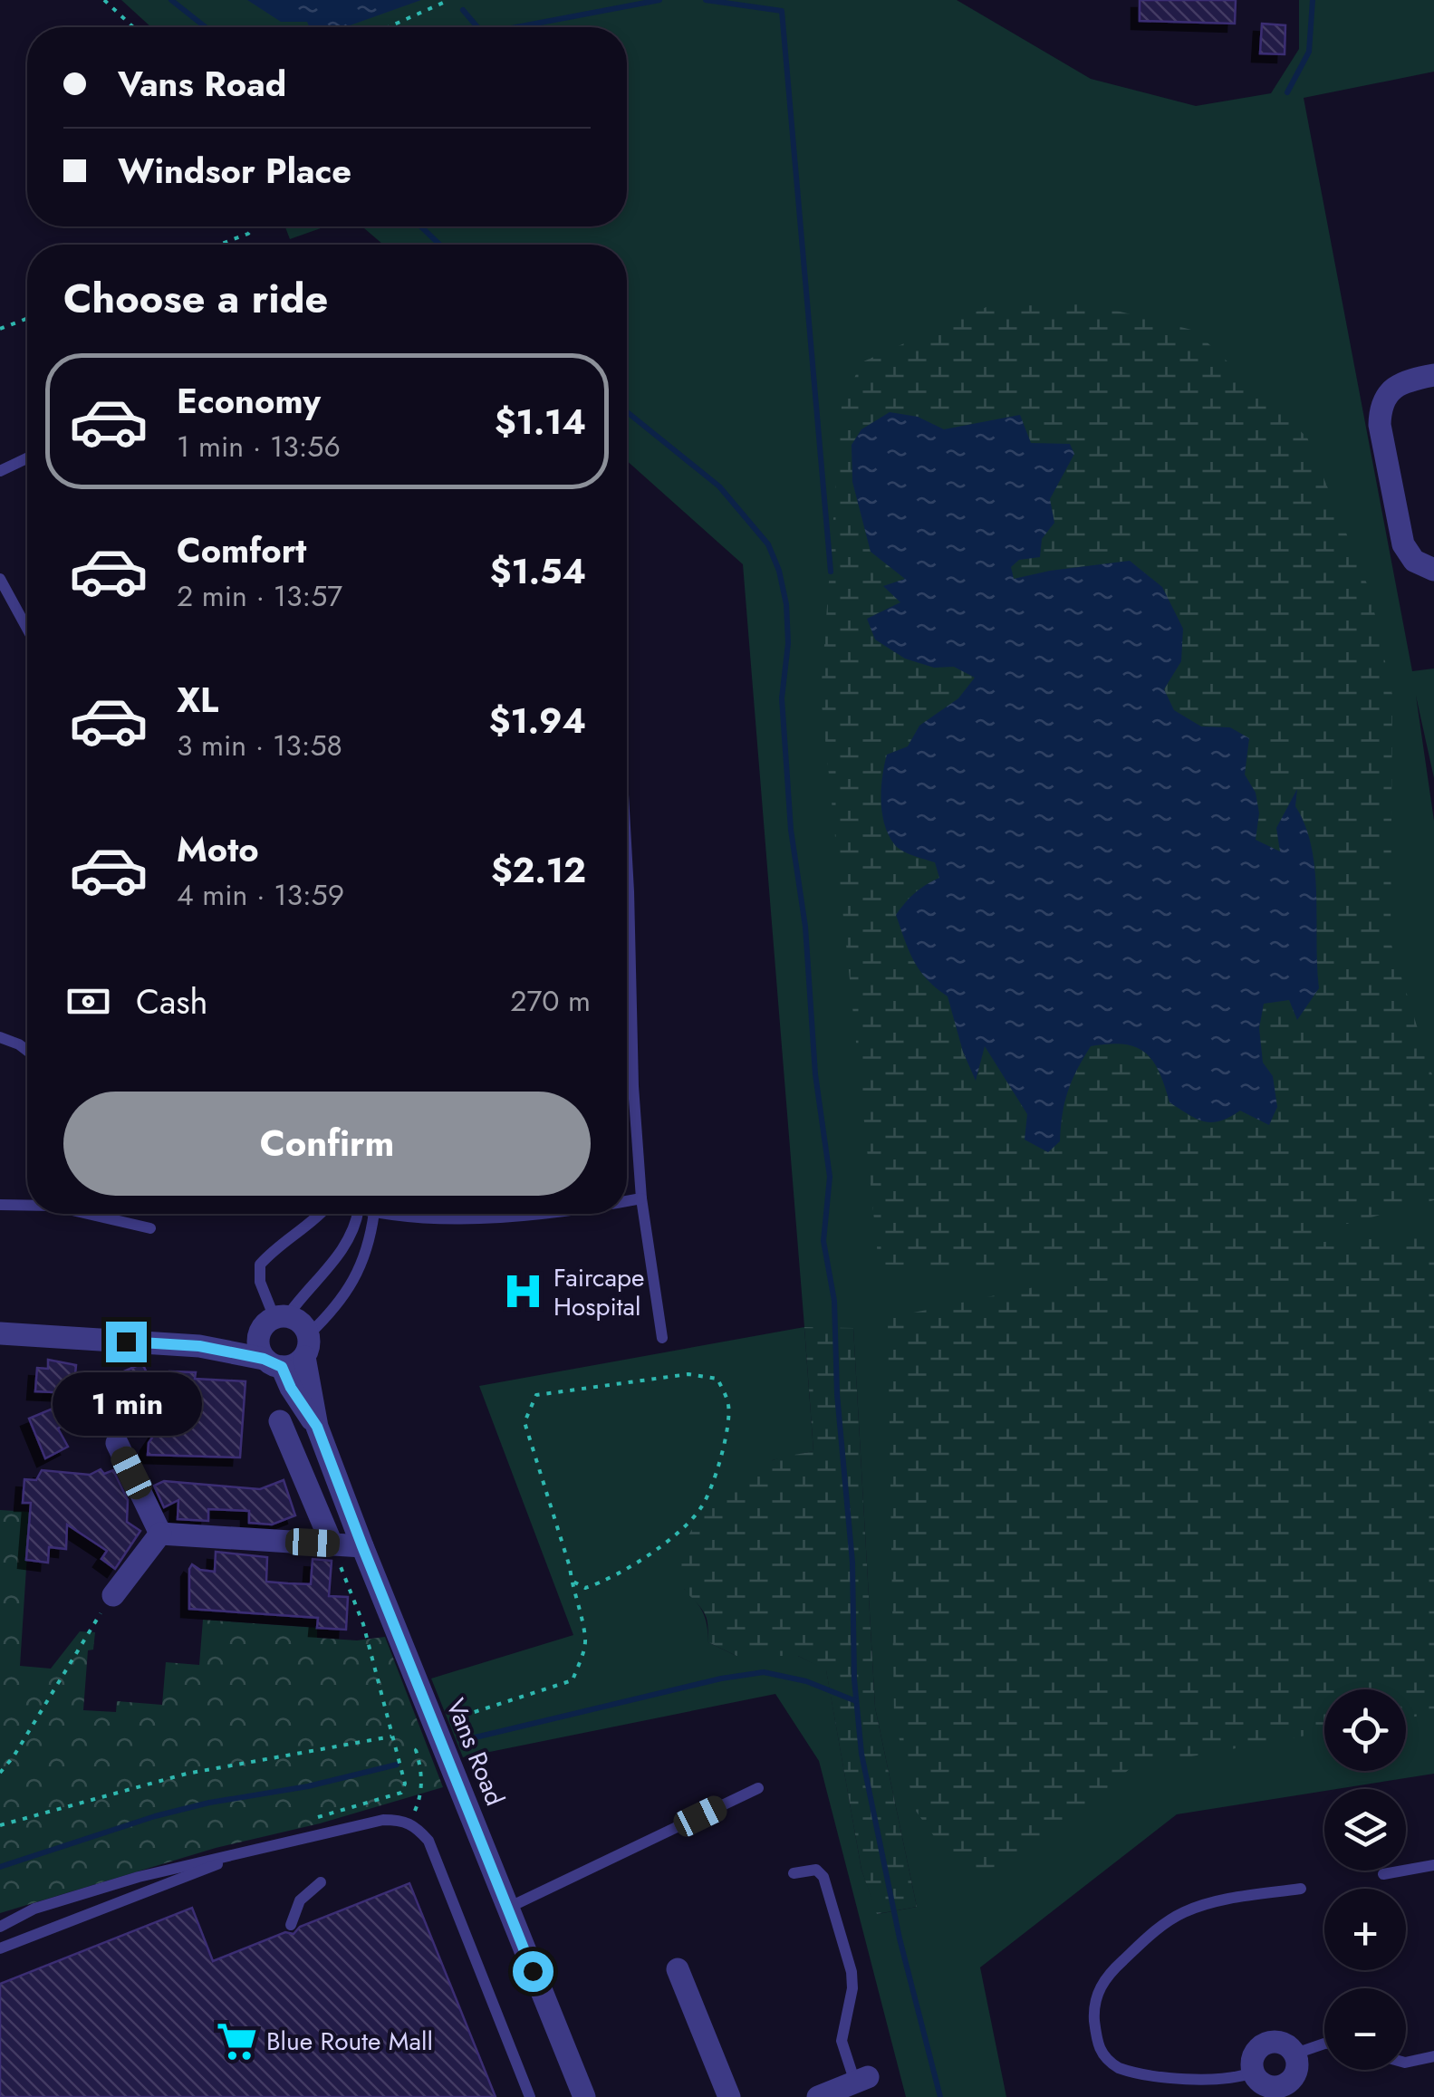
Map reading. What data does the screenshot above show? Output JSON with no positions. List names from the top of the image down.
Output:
{
  "streets": {
    "street": ["Vans Road"]
  },
  "places": {
    "hospital": ["Faircape Hospital"],
    "supermarket": ["Blue Route Mall"]
  },
  "page": {
    "banner": ["Vans Road", "Windsor Place"],
    "heading": "Choose a ride",
    "list": [
      {
        "name": "Economy",
        "note": "1 min · 13:56",
        "value": "$1.14"
      },
      {
        "name": "Comfort",
        "note": "2 min · 13:57",
        "value": "$1.54"
      },
      {
        "name": "XL",
        "note": "3 min · 13:58",
        "value": "$1.94"
      },
      {
        "name": "Moto",
        "note": "4 min · 13:59",
        "value": "$2.12"
      }
    ],
    "pay": ["Cash", "270 m"],
    "buttons": "Confirm",
    "bubble": "1 min",
    "map_buttons": ["+", "−"]
  }
}
